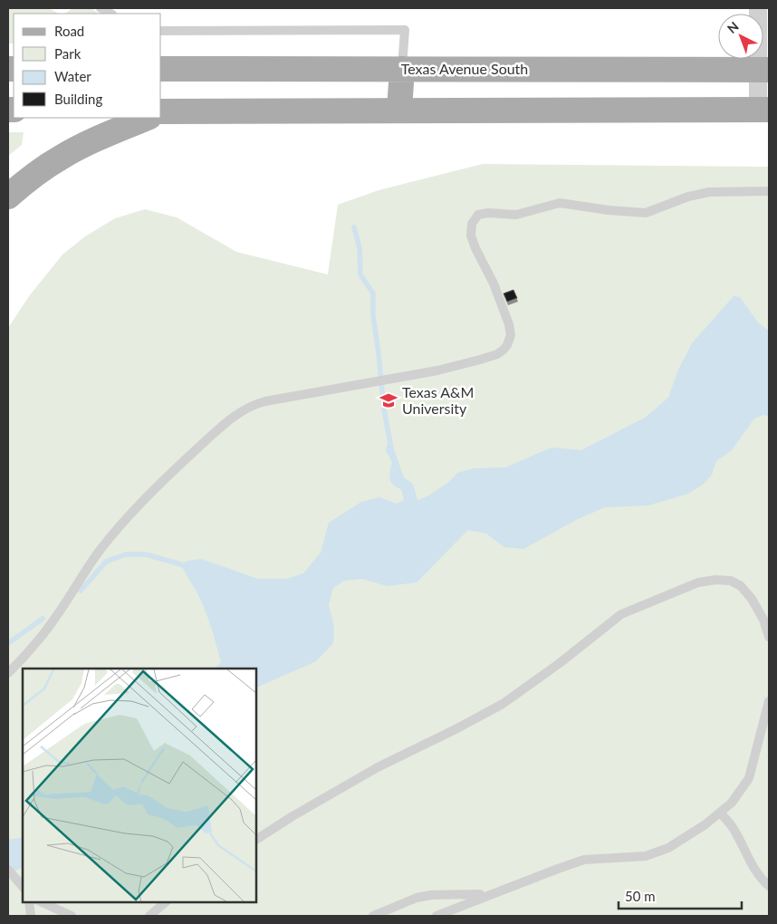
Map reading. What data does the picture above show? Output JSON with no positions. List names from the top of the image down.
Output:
{
  "streets": {
    "main road": ["Texas Avenue South"]
  },
  "places": {
    "school or university": ["Texas A&M University"]
  },
  "legend": [
    "Road",
    "Park",
    "Water",
    "Building"
  ],
  "scale_bar": "50 m",
  "north": "top left"
}
